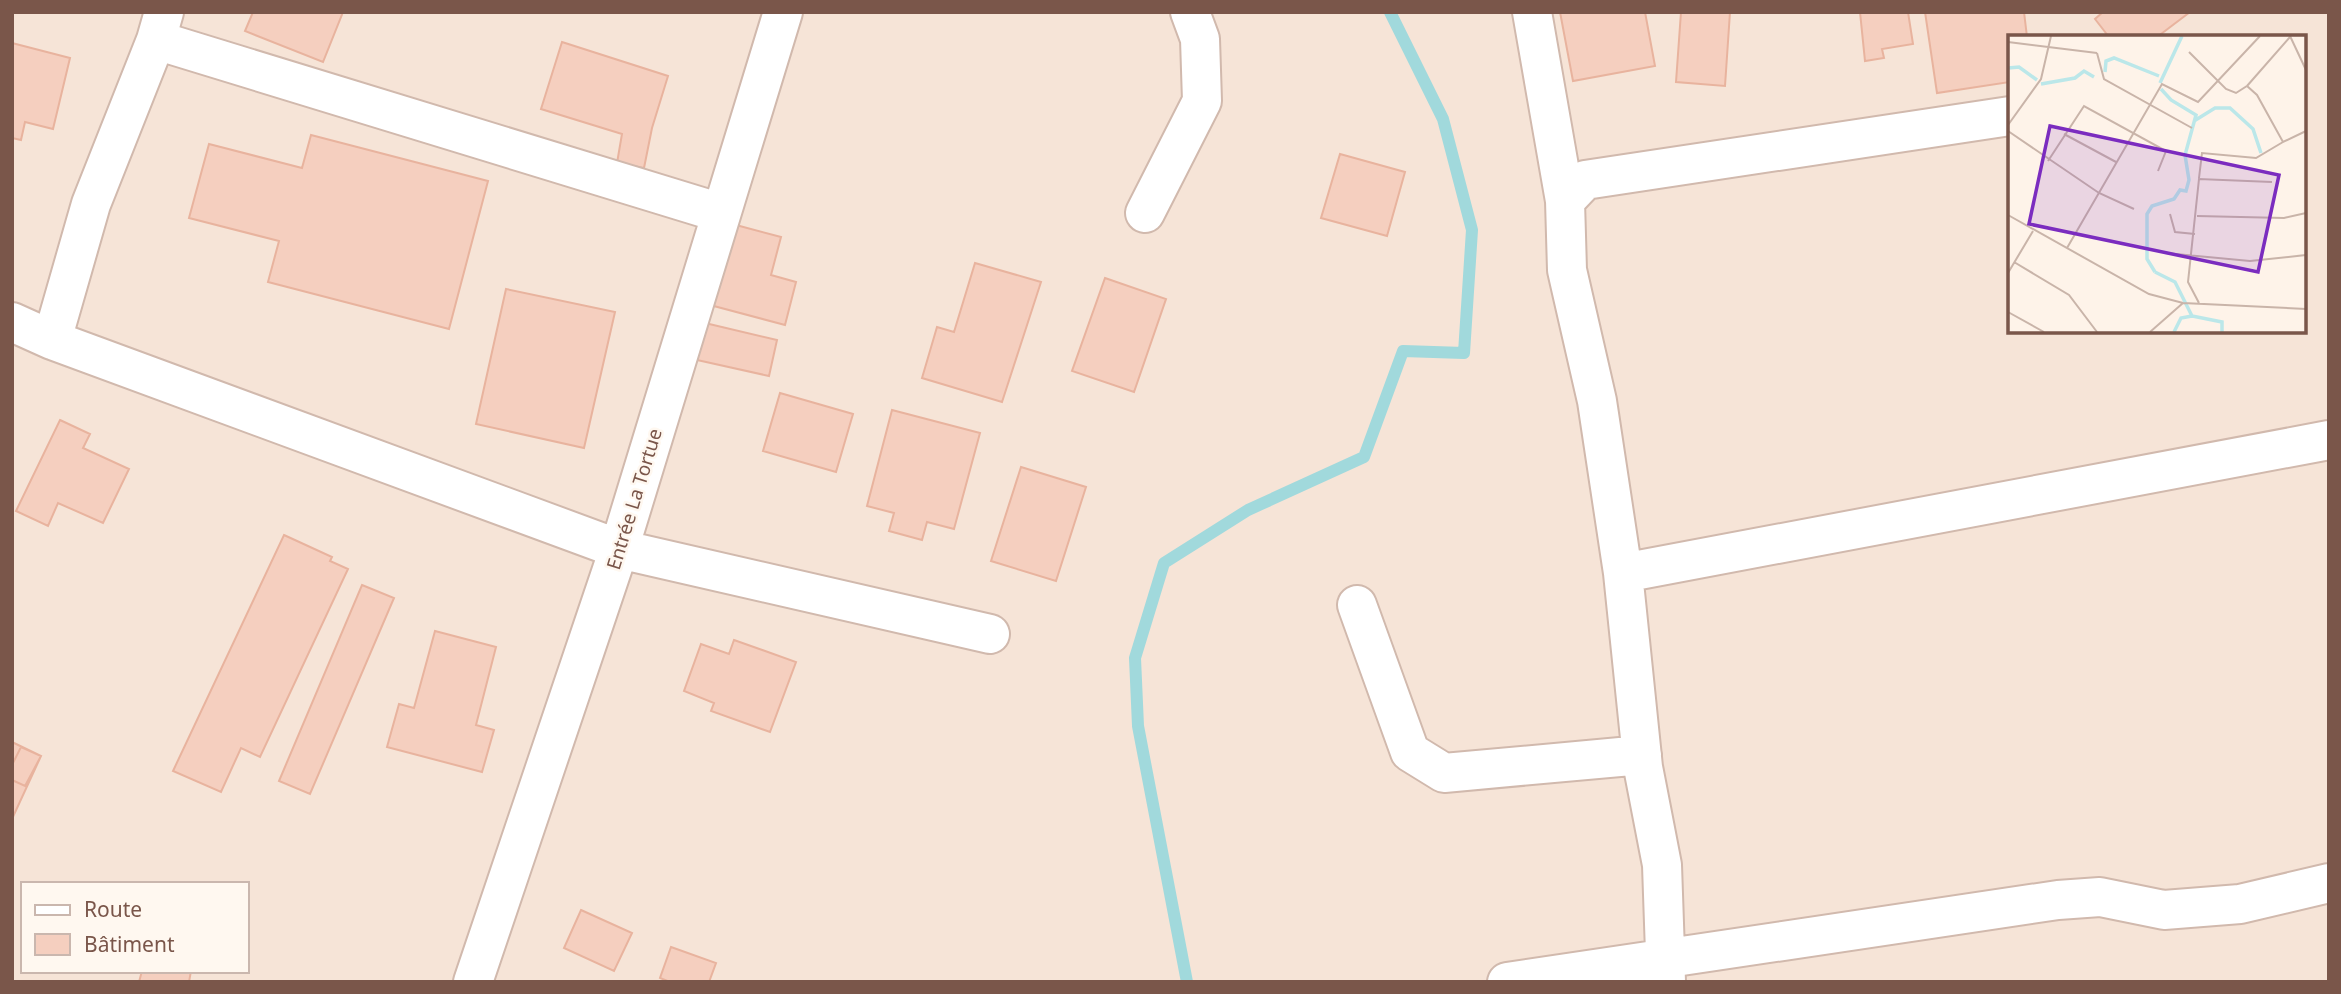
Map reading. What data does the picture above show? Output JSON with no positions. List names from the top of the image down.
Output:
{
  "streets": {
    "street": ["Entrée La Tortue"]
  },
  "legend": ["Route", "Bâtiment"]
}
